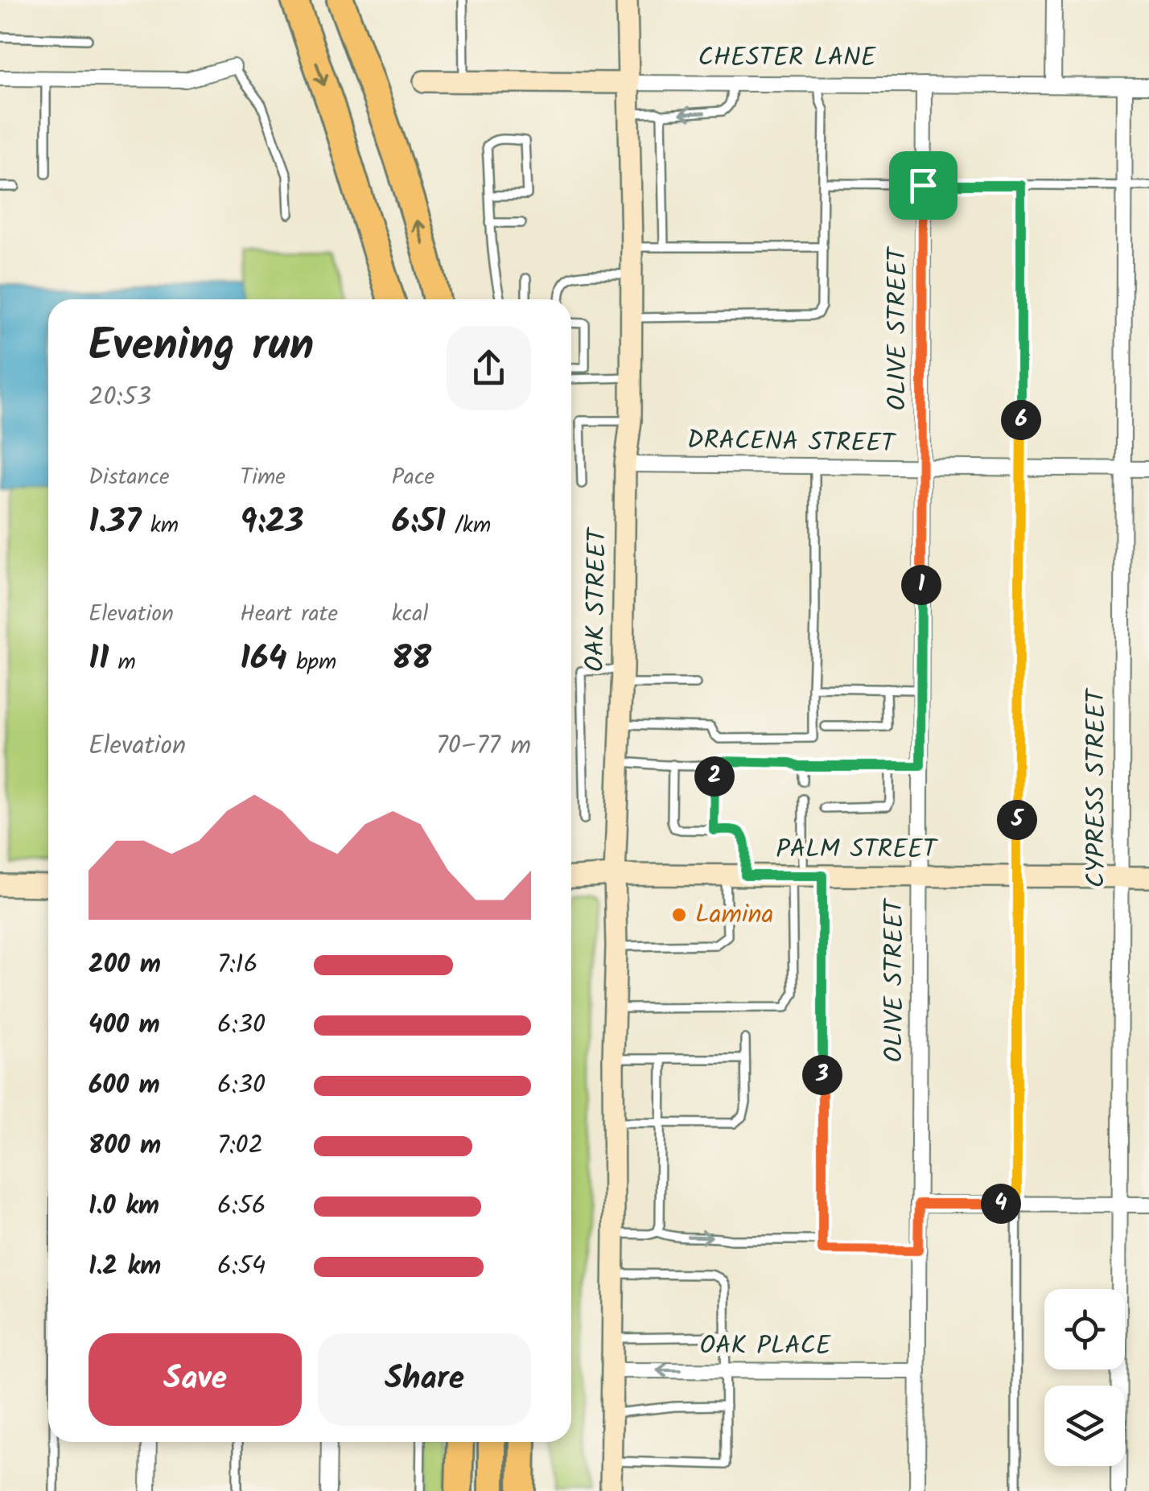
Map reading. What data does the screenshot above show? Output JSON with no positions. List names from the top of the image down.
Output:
{
  "streets": {
    "main road": ["CHESTER LANE", "OAK STREET", "PALM STREET"],
    "street": [
      "OLIVE STREET",
      "DRACENA STREET",
      "CYPRESS STREET",
      "OAK PLACE"
    ]
  },
  "crossings": [
    ["CHESTER LANE", "OLIVE STREET"],
    ["CHESTER LANE", "OAK STREET"],
    ["CHESTER LANE", "CYPRESS STREET"],
    ["OLIVE STREET", "DRACENA STREET"],
    ["OLIVE STREET", "PALM STREET"],
    ["OLIVE STREET", "OAK PLACE"],
    ["DRACENA STREET", "OAK STREET"],
    ["DRACENA STREET", "CYPRESS STREET"],
    ["OAK STREET", "PALM STREET"],
    ["OAK STREET", "OAK PLACE"],
    ["CYPRESS STREET", "PALM STREET"]
  ],
  "one_way": ["OAK PLACE"],
  "places": ["Lamina"],
  "page": {
    "heading": ["Evening run", "20:53"],
    "pins": [
      "6",
      "1",
      "2",
      "5",
      "3",
      "4"
    ],
    "stats": [
      ["Distance", "1.37 km"],
      ["Time", "9:23"],
      ["Pace", "6:51 /km"],
      ["Elevation", "11 m"],
      ["Heart rate", "164 bpm"],
      ["kcal", "88"]
    ],
    "chart": ["Elevation", "70–77 m"],
    "list": [
      {
        "name": "200 m",
        "note": "7:16"
      },
      {
        "name": "400 m",
        "note": "6:30"
      },
      {
        "name": "600 m",
        "note": "6:30"
      },
      {
        "name": "800 m",
        "note": "7:02"
      },
      {
        "name": "1.0 km",
        "note": "6:56"
      },
      {
        "name": "1.2 km",
        "note": "6:54"
      }
    ],
    "buttons": ["Save", "Share"]
  }
}
